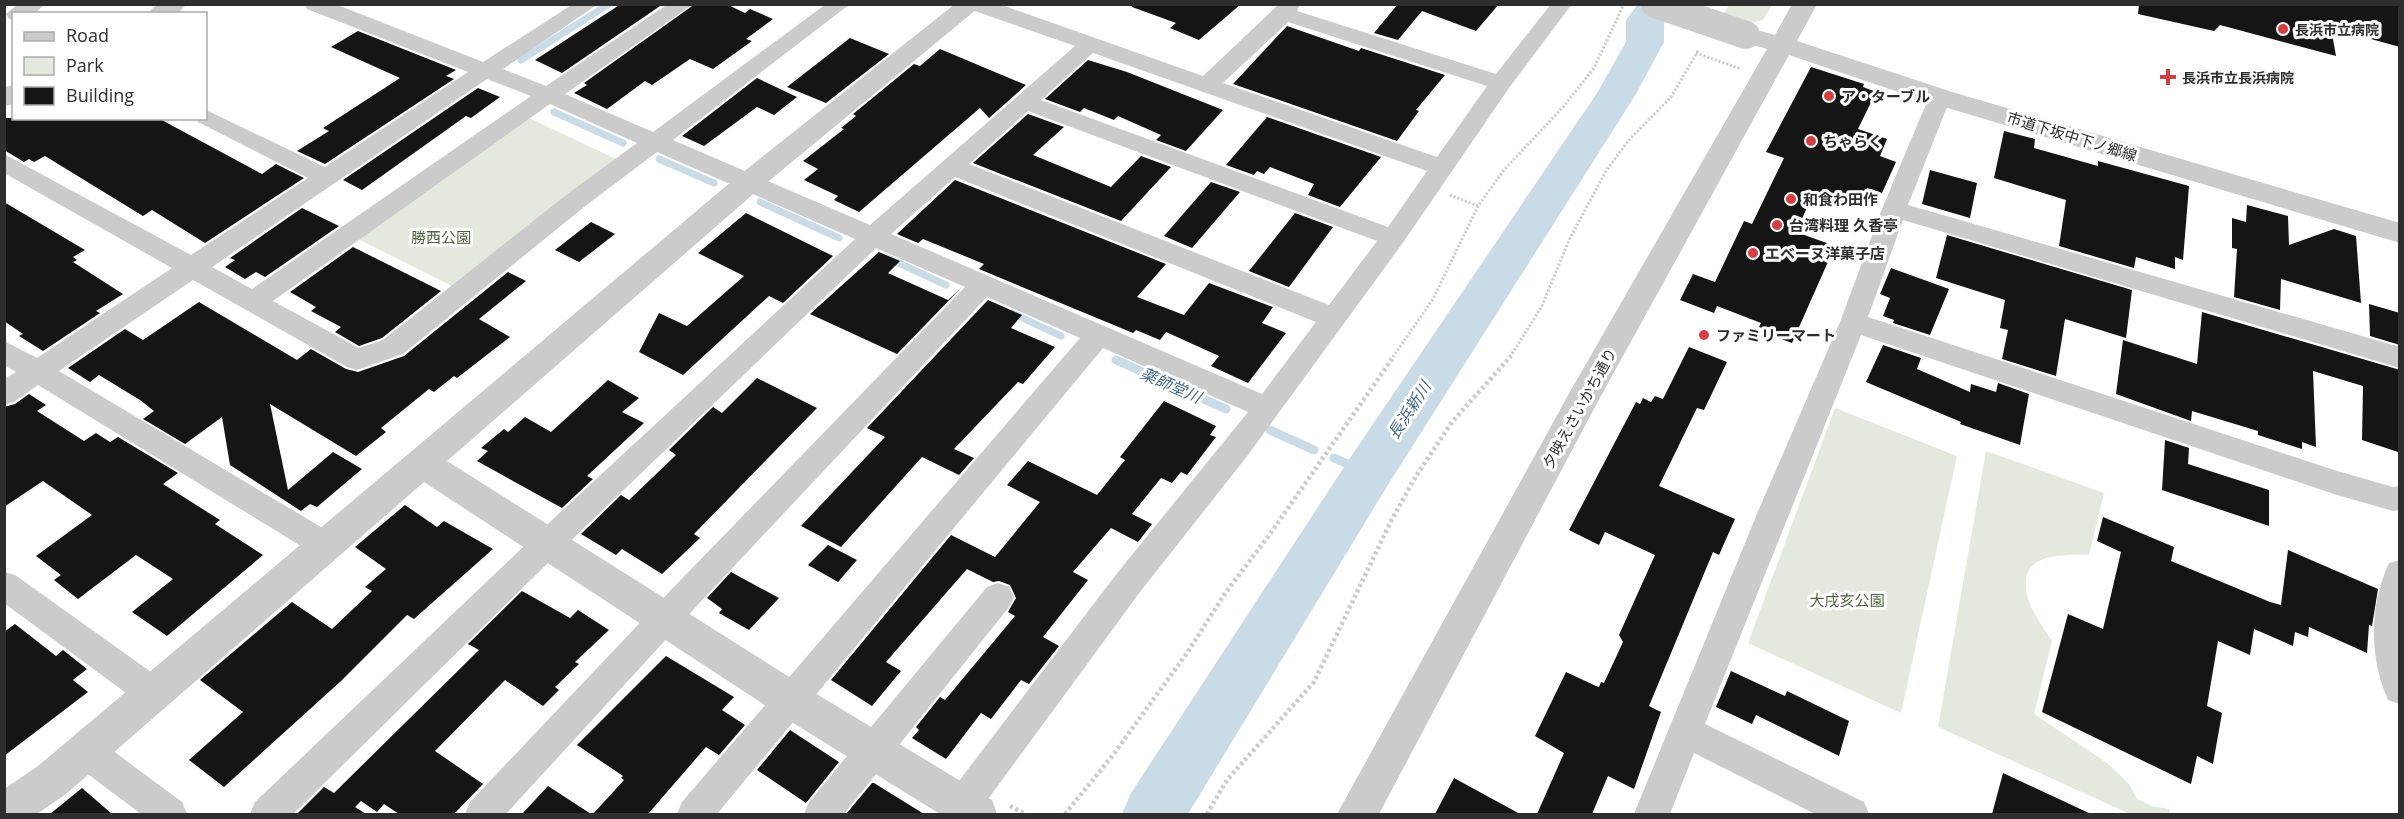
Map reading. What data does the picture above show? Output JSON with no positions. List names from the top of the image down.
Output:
{
  "streets": {
    "street": ["市道下坂中下ノ郷線", "夕映えさいかち通り"]
  },
  "crossings": [
    ["市道下坂中下ノ郷線", "夕映えさいかち通り"]
  ],
  "water": ["薬師堂川", "長浜新川"],
  "parks": ["勝西公園", "大戌亥公園"],
  "places": {
    "other": [
      "長浜市立病院",
      "ア・ターブル",
      "ちゃらく",
      "和食わ田作",
      "台湾料理 久香亭",
      "エベーヌ洋菓子店",
      "ファミリーマート"
    ],
    "health": ["長浜市立長浜病院"]
  },
  "legend": ["Road", "Park", "Building"]
}
